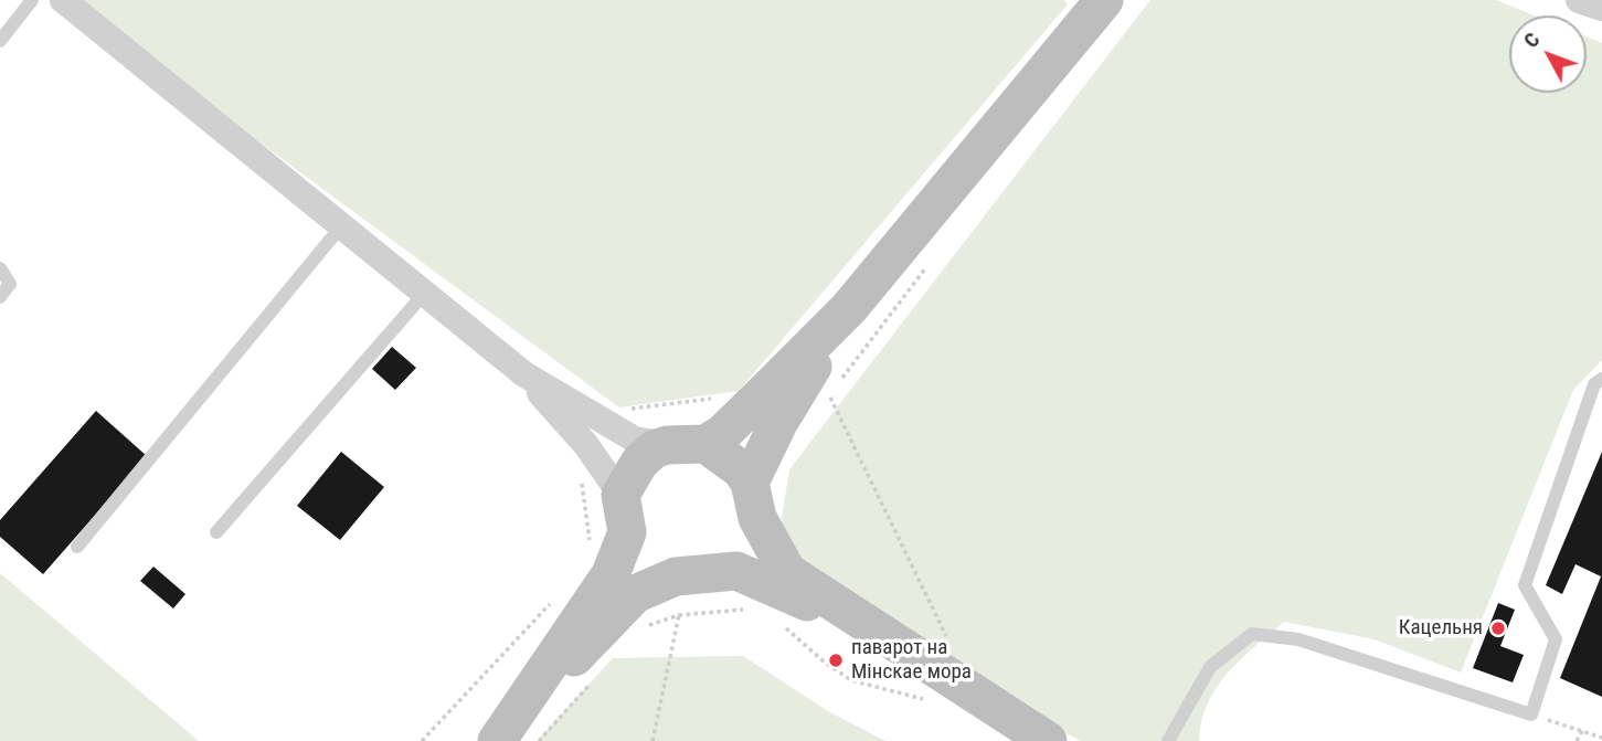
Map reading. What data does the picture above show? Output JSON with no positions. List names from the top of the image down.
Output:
{
  "places": ["Кацельня", "паварот на Мінскае мора"],
  "north": "top left"
}
